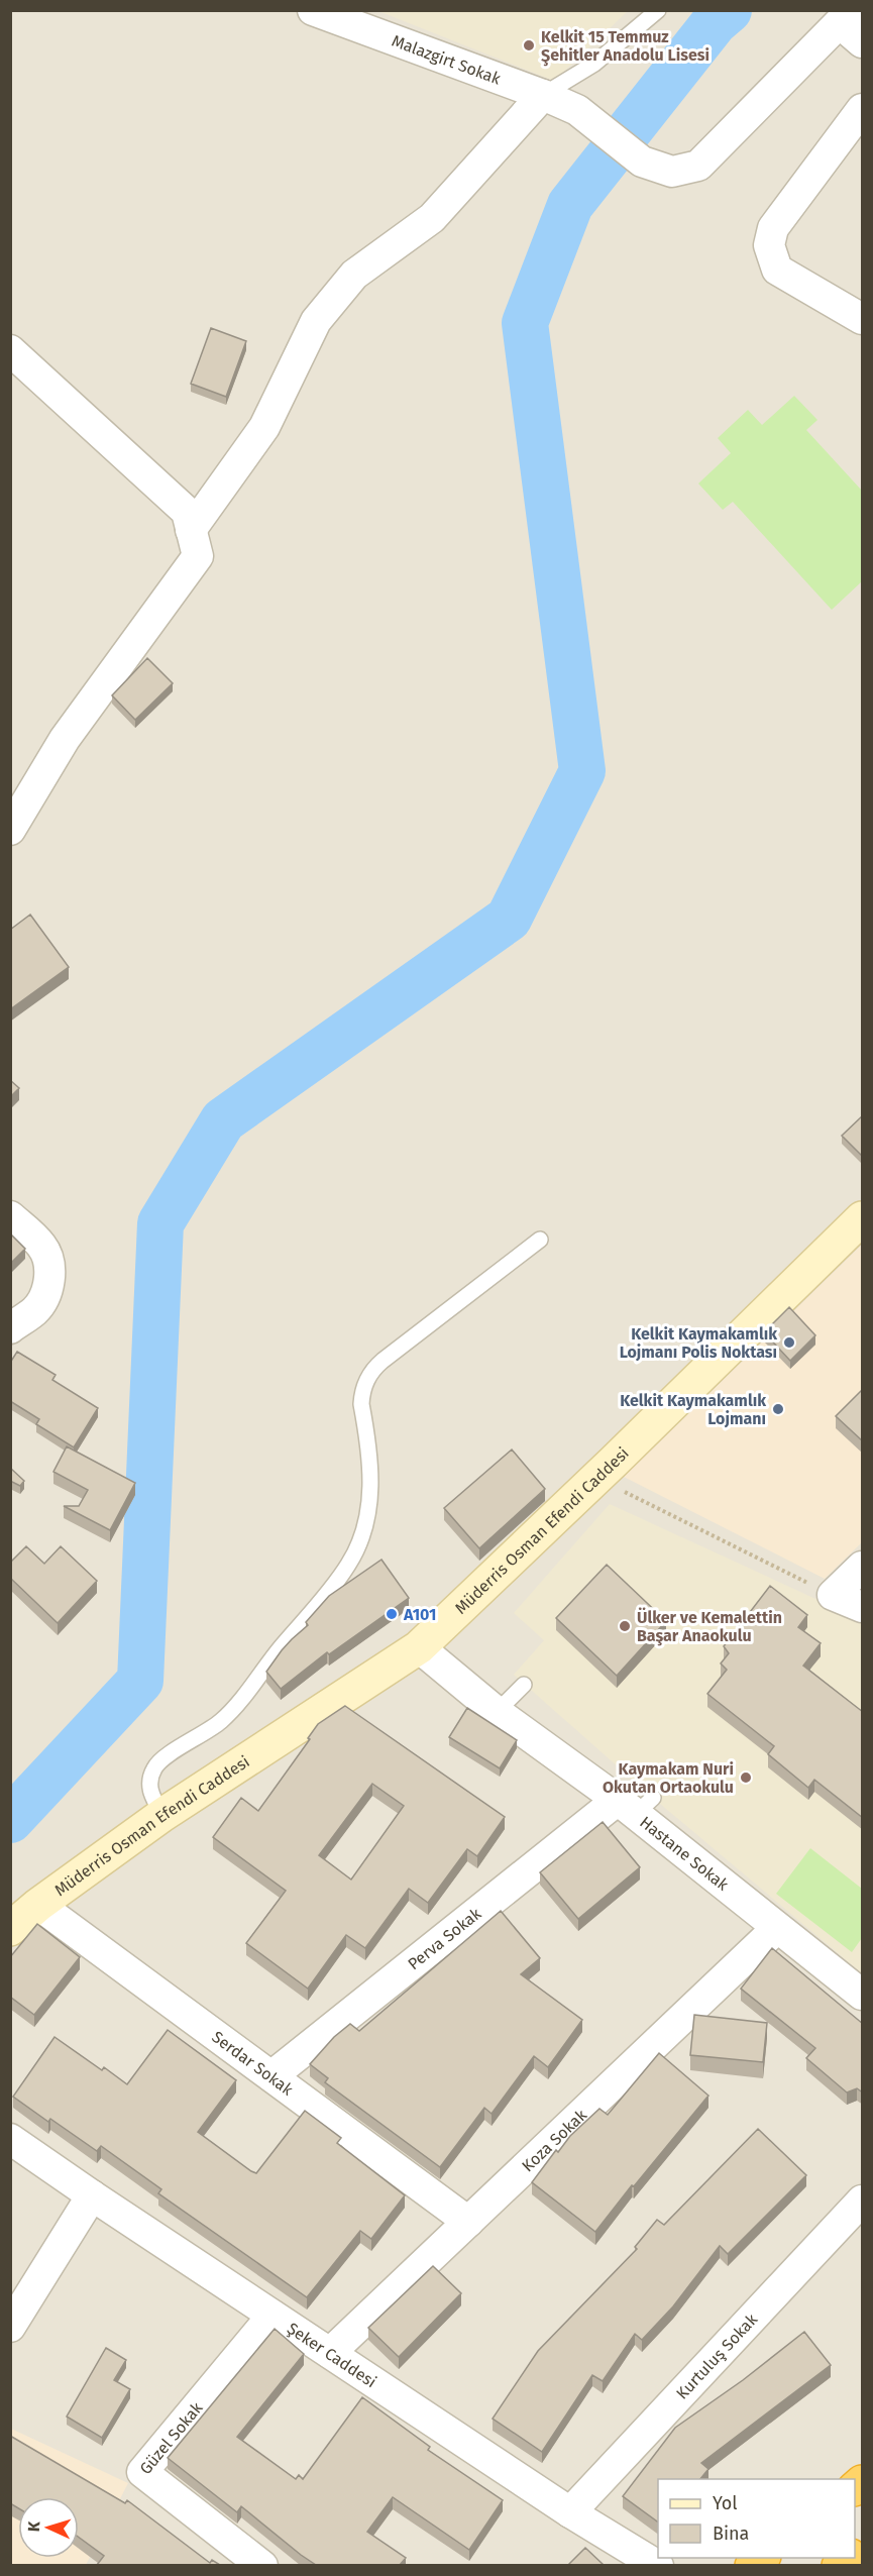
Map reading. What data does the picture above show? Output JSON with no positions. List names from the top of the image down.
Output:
{
  "streets": {
    "main road": ["Müderris Osman Efendi Caddesi"],
    "street": [
      "Malazgirt Sokak",
      "Hastane Sokak",
      "Perva Sokak",
      "Serdar Sokak",
      "Koza Sokak",
      "Şeker Caddesi",
      "Kurtuluş Sokak",
      "Güzel Sokak"
    ]
  },
  "crossings": [
    ["Müderris Osman Efendi Caddesi", "Hastane Sokak"],
    ["Müderris Osman Efendi Caddesi", "Serdar Sokak"],
    ["Hastane Sokak", "Perva Sokak"],
    ["Hastane Sokak", "Koza Sokak"],
    ["Perva Sokak", "Serdar Sokak"],
    ["Serdar Sokak", "Koza Sokak"],
    ["Koza Sokak", "Şeker Caddesi"],
    ["Şeker Caddesi", "Kurtuluş Sokak"],
    ["Şeker Caddesi", "Güzel Sokak"]
  ],
  "places": [
    "Kelkit 15 Temmuz Şehitler Anadolu Lisesi",
    "Kelkit Kaymakamlık Lojmanı Polis Noktası",
    "Kelkit Kaymakamlık Lojmanı",
    "A101",
    "Ülker ve Kemalettin Başar Anaokulu",
    "Kaymakam Nuri Okutan Ortaokulu"
  ],
  "legend": ["Yol", "Bina"],
  "north": "left"
}
